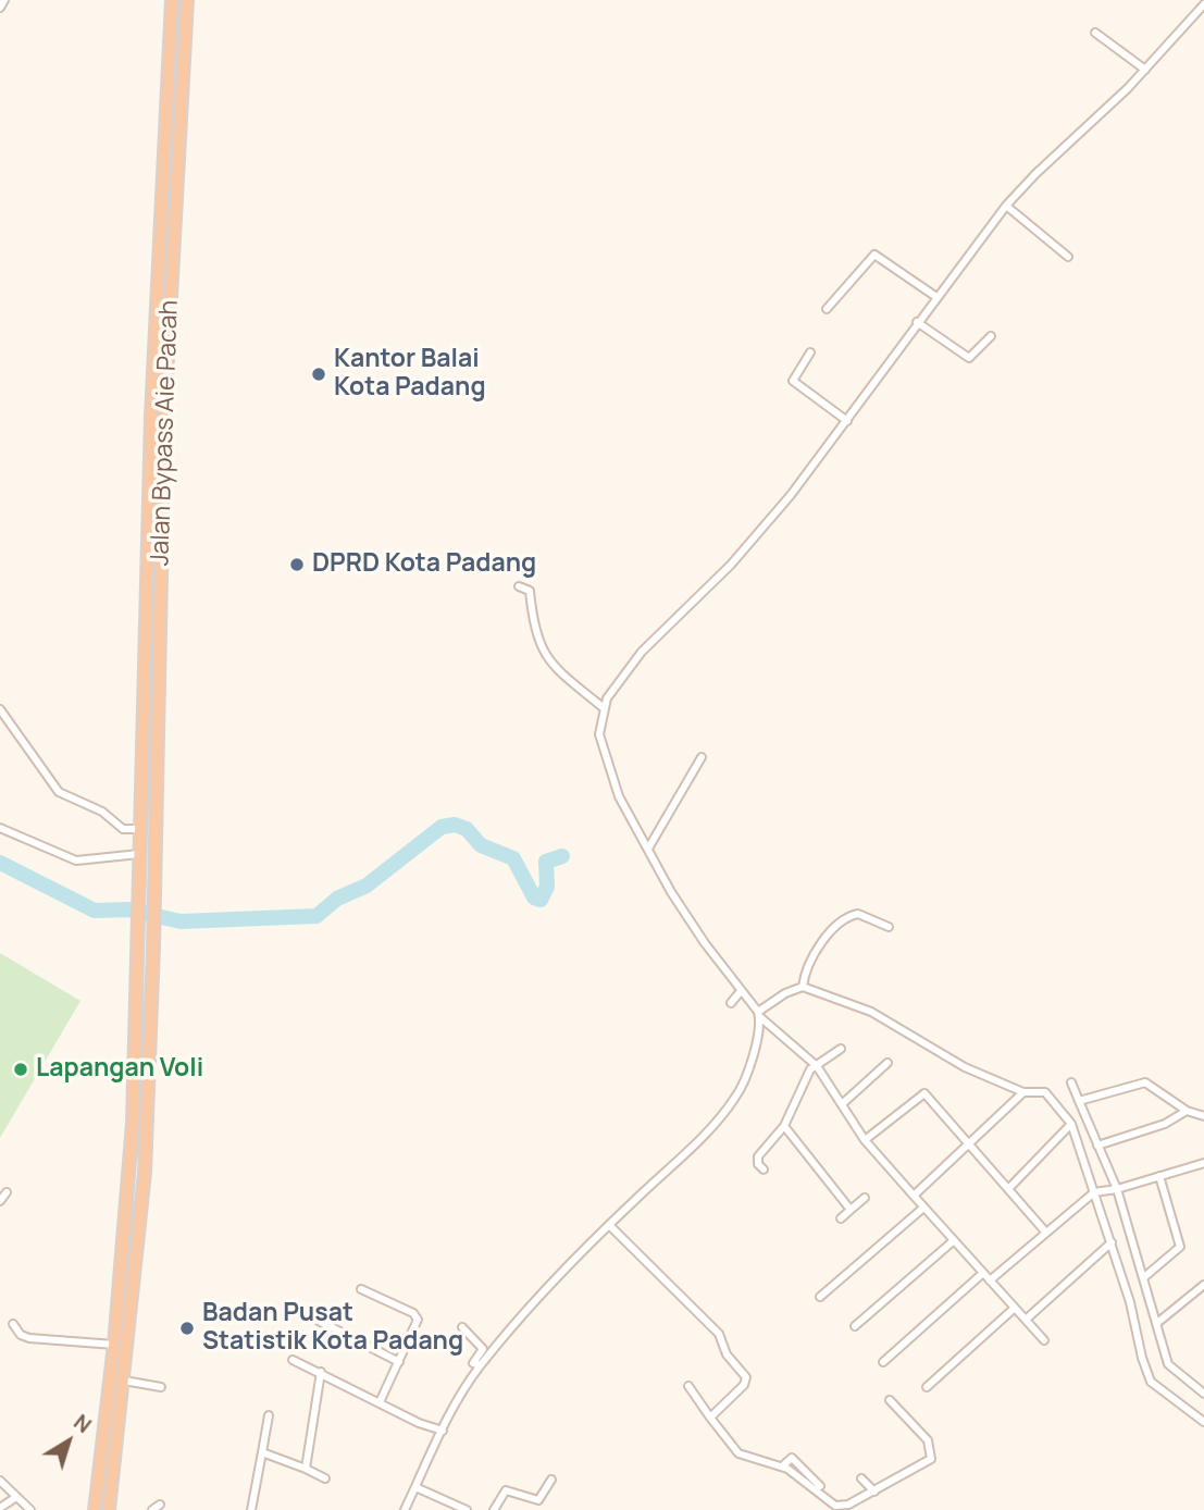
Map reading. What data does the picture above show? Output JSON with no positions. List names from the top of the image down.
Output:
{
  "streets": {
    "highway": ["Jalan Bypass Aie Pacah"]
  },
  "places": [
    "Kantor Balai Kota Padang",
    "DPRD Kota Padang",
    "Lapangan Voli",
    "Badan Pusat Statistik Kota Padang"
  ],
  "north": "top right"
}
